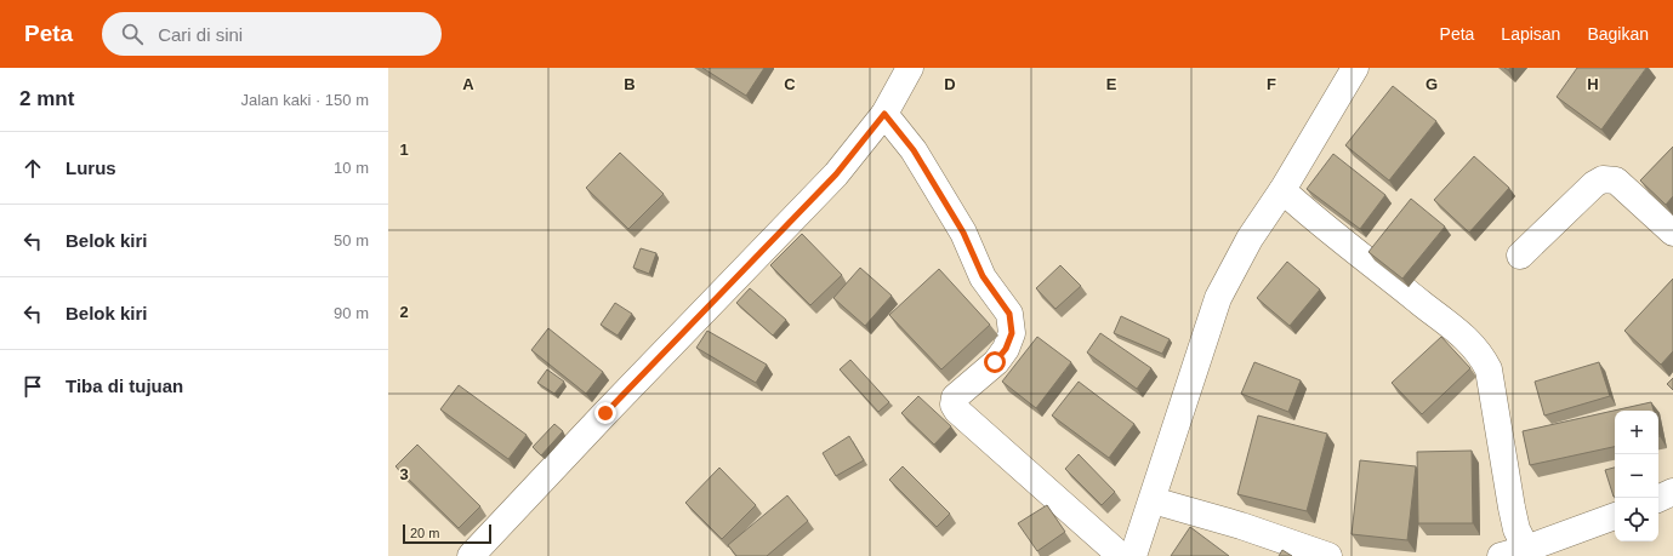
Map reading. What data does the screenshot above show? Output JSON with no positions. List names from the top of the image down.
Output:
{
  "scale_bar": "20 m",
  "page": {
    "header": "Peta",
    "search": "Cari di sini",
    "nav": ["Peta", "Lapisan", "Bagikan"],
    "heading": ["2 mnt", "Jalan kaki · 150 m"],
    "list": [
      ["Lurus", "10 m"],
      ["Belok kiri", "50 m"],
      ["Belok kiri", "90 m"],
      "Tiba di tujuan"
    ],
    "map_buttons": ["+", "−"],
    "scale": "20 m"
  },
  "grid": {
    "columns": [
      "A",
      "B",
      "C",
      "D",
      "E",
      "F",
      "G",
      "H"
    ],
    "rows": ["1", "2", "3"]
  }
}
